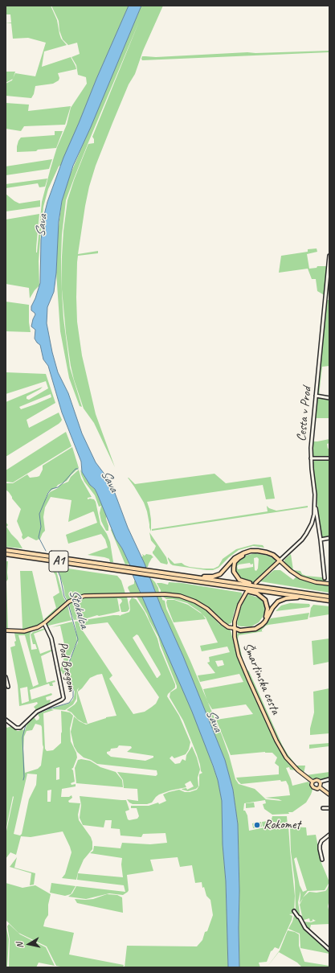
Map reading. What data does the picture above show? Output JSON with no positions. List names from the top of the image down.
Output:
{
  "streets": {
    "highway": ["A1"],
    "main road": ["Šmartinska cesta"],
    "street": ["Cesta v Prod", "Pod Bregom"]
  },
  "crossings": [
    ["Pod Bregom", "Šmartinska cesta"]
  ],
  "water": ["Sava", "Stokalca"],
  "places": ["Rokomet"],
  "north": "left"
}
